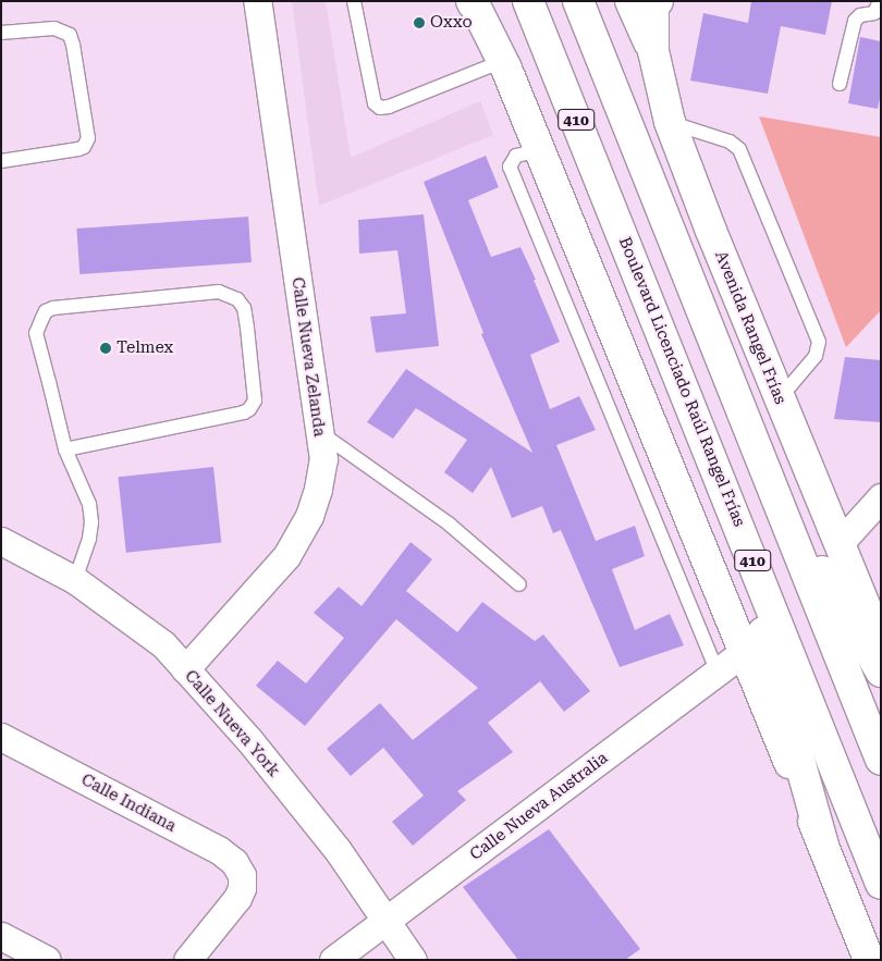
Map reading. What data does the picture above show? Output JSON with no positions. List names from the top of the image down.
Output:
{
  "streets": {
    "main road": ["410", "Avenida Rangel Frías", "Boulevard Licenciado Raúl Rangel Frías"],
    "street": [
      "Calle Nueva Zelanda",
      "Calle Nueva York",
      "Calle Indiana",
      "Calle Nueva Australia"
    ]
  },
  "crossings": [
    ["Calle Nueva Zelanda", "Calle Nueva York"],
    ["Calle Nueva York", "Calle Nueva Australia"]
  ],
  "places": ["Oxxo", "Telmex"]
}
